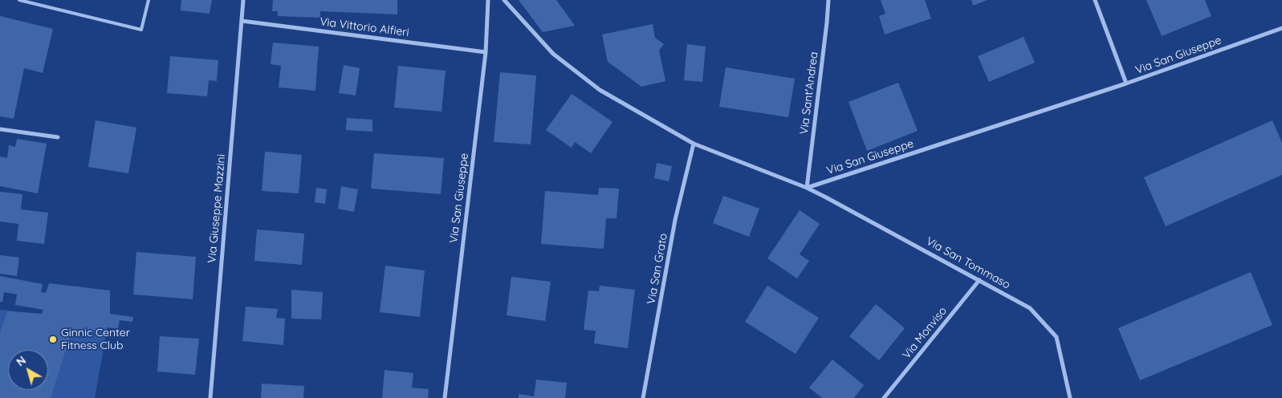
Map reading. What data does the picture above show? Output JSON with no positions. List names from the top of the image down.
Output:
{
  "streets": {
    "street": [
      "Via Vittorio Alfieri",
      "Via San Giuseppe",
      "Via Sant'Andrea",
      "Via Giuseppe Mazzini",
      "Via San Tommaso",
      "Via San Grato",
      "Via Monviso"
    ]
  },
  "crossings": [
    ["Via Vittorio Alfieri", "Via San Giuseppe"],
    ["Via Vittorio Alfieri", "Via Giuseppe Mazzini"],
    ["Via San Giuseppe", "Via Sant'Andrea"],
    ["Via San Giuseppe", "Via San Tommaso"],
    ["Via Sant'Andrea", "Via San Tommaso"],
    ["Via San Tommaso", "Via Monviso"]
  ],
  "places": ["Ginnic Center Fitness Club"],
  "north": "top left"
}
